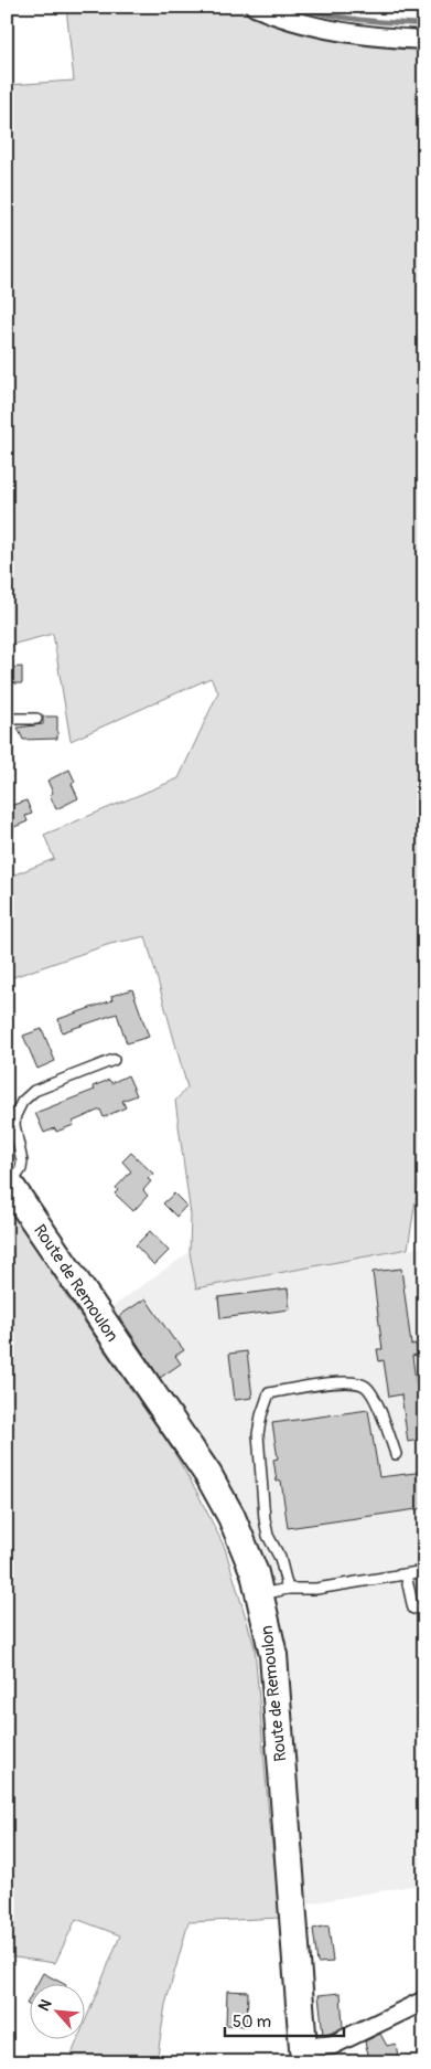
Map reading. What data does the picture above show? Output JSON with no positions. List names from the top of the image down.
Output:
{
  "streets": {
    "main road": ["Route de Remoulon"]
  },
  "scale_bar": "50 m",
  "north": "top left"
}
